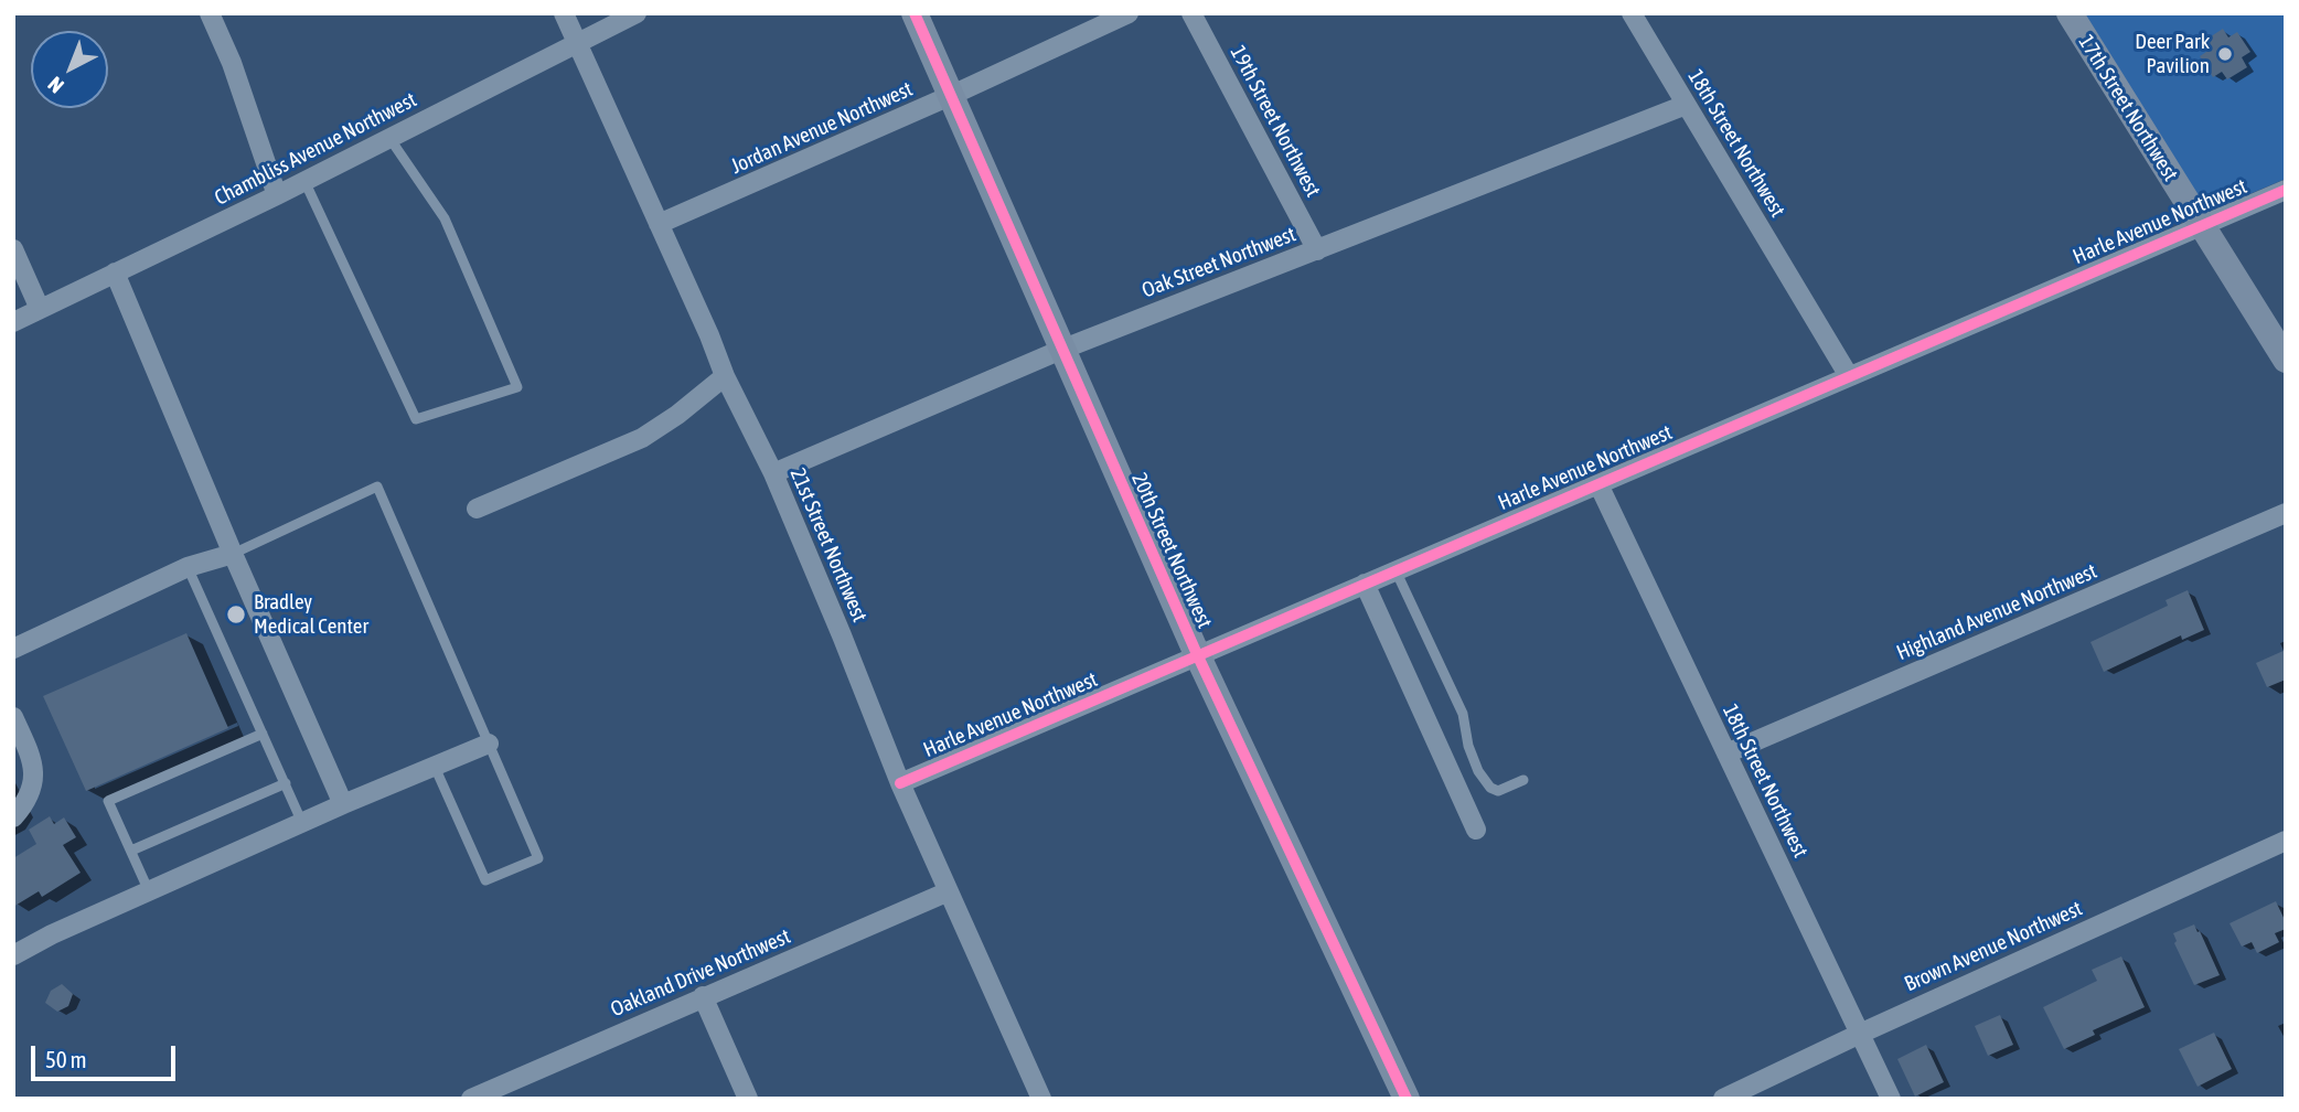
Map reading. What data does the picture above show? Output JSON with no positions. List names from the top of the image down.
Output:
{
  "streets": {
    "street": [
      "17th Street Northwest",
      "19th Street Northwest",
      "Jordan Avenue Northwest",
      "18th Street Northwest",
      "Chambliss Avenue Northwest",
      "Harle Avenue Northwest",
      "Oak Street Northwest",
      "21st Street Northwest",
      "20th Street Northwest",
      "Highland Avenue Northwest",
      "Brown Avenue Northwest",
      "Oakland Drive Northwest"
    ]
  },
  "crossings": [
    ["17th Street Northwest", "Harle Avenue Northwest"],
    ["19th Street Northwest", "Oak Street Northwest"],
    ["Jordan Avenue Northwest", "21st Street Northwest"],
    ["Jordan Avenue Northwest", "20th Street Northwest"],
    ["18th Street Northwest", "Harle Avenue Northwest"],
    ["18th Street Northwest", "Oak Street Northwest"],
    ["18th Street Northwest", "Highland Avenue Northwest"],
    ["18th Street Northwest", "Brown Avenue Northwest"],
    ["Chambliss Avenue Northwest", "21st Street Northwest"],
    ["Harle Avenue Northwest", "21st Street Northwest"],
    ["Harle Avenue Northwest", "20th Street Northwest"],
    ["Oak Street Northwest", "21st Street Northwest"],
    ["Oak Street Northwest", "20th Street Northwest"],
    ["21st Street Northwest", "Oakland Drive Northwest"]
  ],
  "places": ["Deer Park Pavilion", "Bradley Medical Center"],
  "scale_bar": "50 m",
  "north": "bottom left"
}
